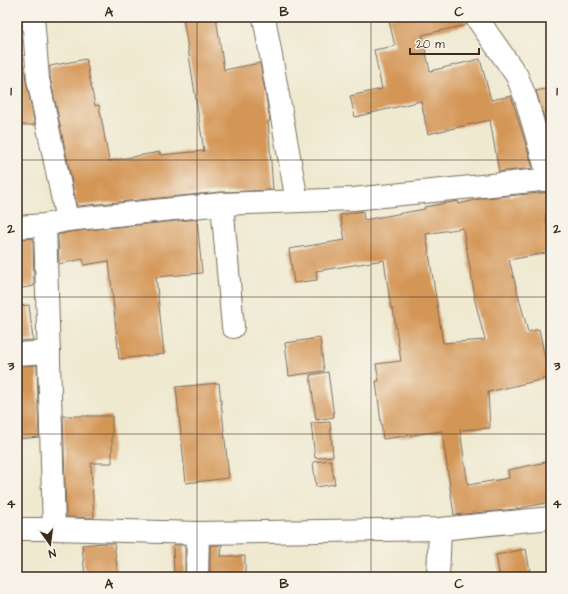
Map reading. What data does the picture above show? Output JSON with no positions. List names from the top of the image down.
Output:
{
  "scale_bar": "20 m",
  "north": "bottom",
  "grid": {
    "columns": ["A", "B", "C"],
    "rows": [
      "1",
      "2",
      "3",
      "4"
    ]
  }
}
